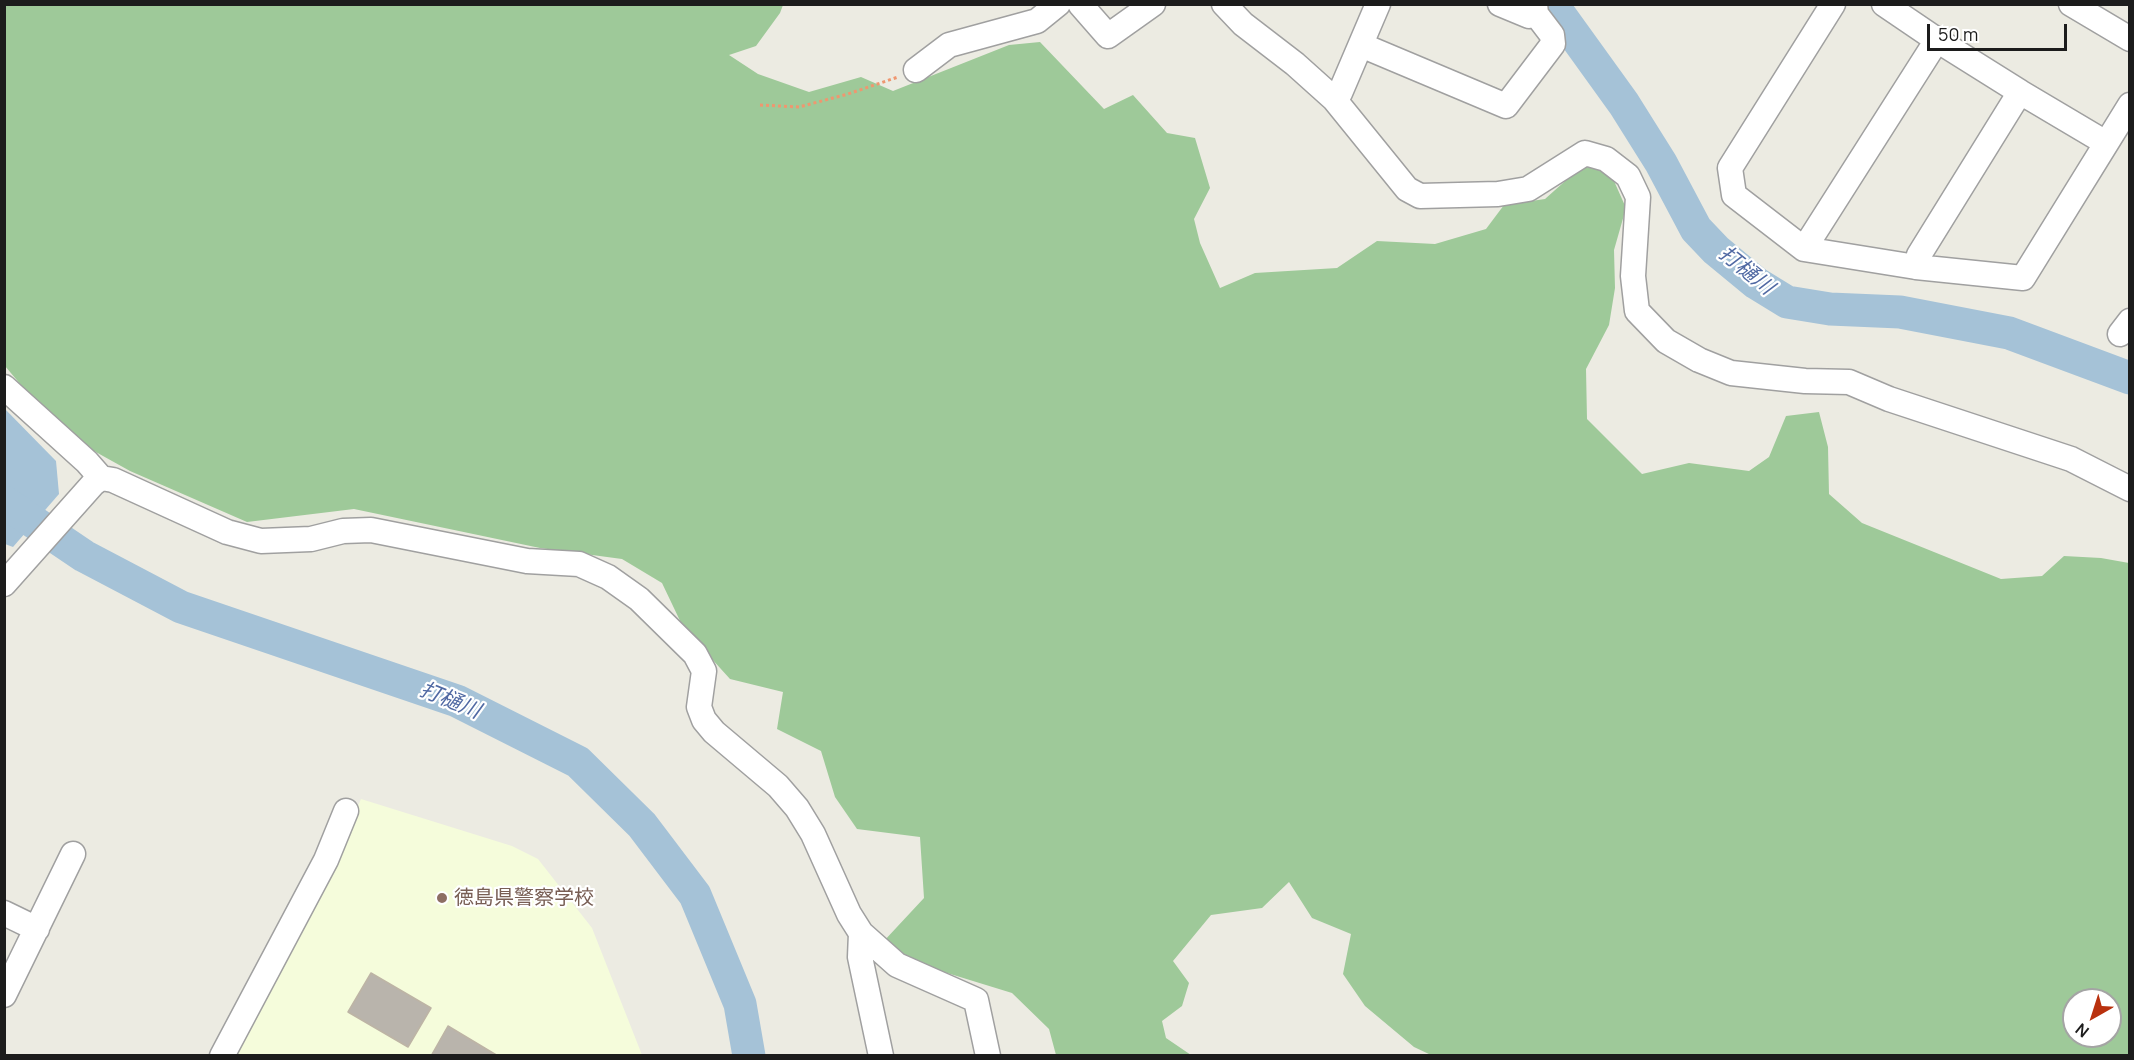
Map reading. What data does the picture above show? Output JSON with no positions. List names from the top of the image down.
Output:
{
  "water": ["打樋川"],
  "places": ["徳島県警察学校"],
  "scale_bar": "50 m",
  "north": "bottom left"
}
